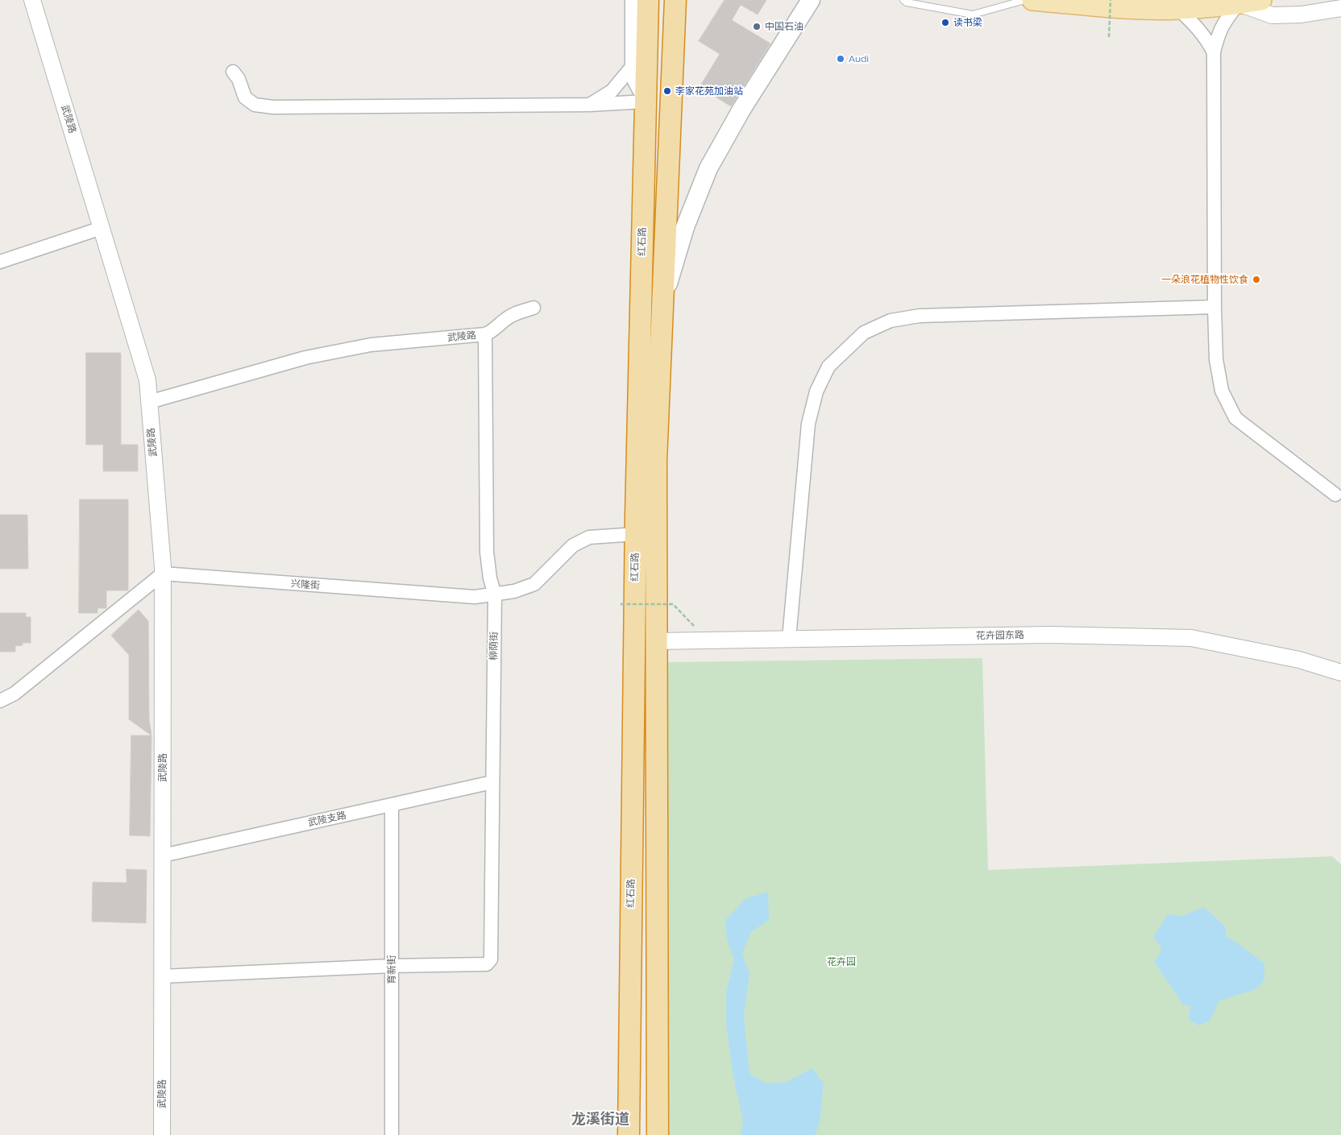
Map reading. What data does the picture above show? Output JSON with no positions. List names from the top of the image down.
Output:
{
  "streets": {
    "highway": ["红石路"],
    "street": [
      "武陵路",
      "兴隆街",
      "花卉园东路",
      "柳荫街",
      "武陵支路",
      "育新街"
    ]
  },
  "crossings": [
    ["武陵路", "兴隆街"],
    ["武陵路", "柳荫街"],
    ["武陵路", "武陵支路"],
    ["红石路", "兴隆街"],
    ["红石路", "花卉园东路"],
    ["兴隆街", "柳荫街"],
    ["柳荫街", "武陵支路"],
    ["柳荫街", "育新街"],
    ["武陵支路", "育新街"]
  ],
  "districts": ["龙溪街道"],
  "parks": ["花卉园"],
  "places": [
    "读书梁",
    "中国石油",
    "Audi",
    "李家花苑加油站",
    "一朵浪花植物性饮食"
  ]
}
